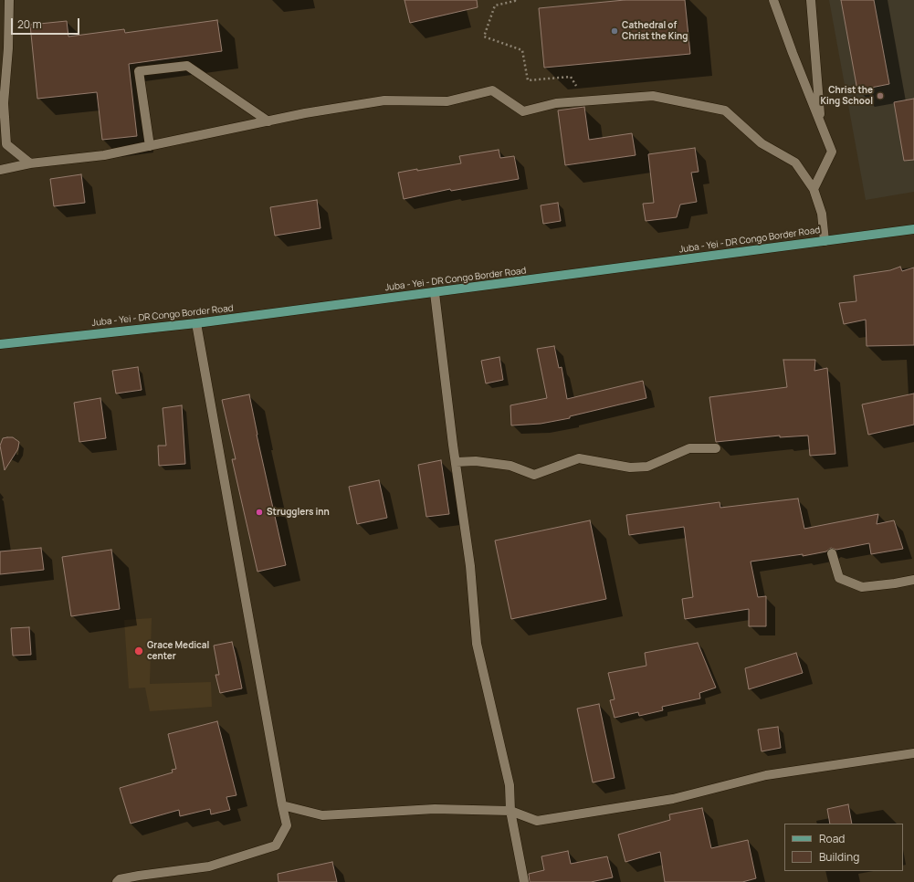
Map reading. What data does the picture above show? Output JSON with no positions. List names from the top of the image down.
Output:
{
  "streets": {
    "main road": ["Juba - Yei - DR Congo Border Road"]
  },
  "places": [
    "Cathedral of Christ the King",
    "Christ the King School",
    "Strugglers inn",
    "Grace Medical center"
  ],
  "legend": ["Road", "Building"],
  "scale_bar": "20 m"
}
